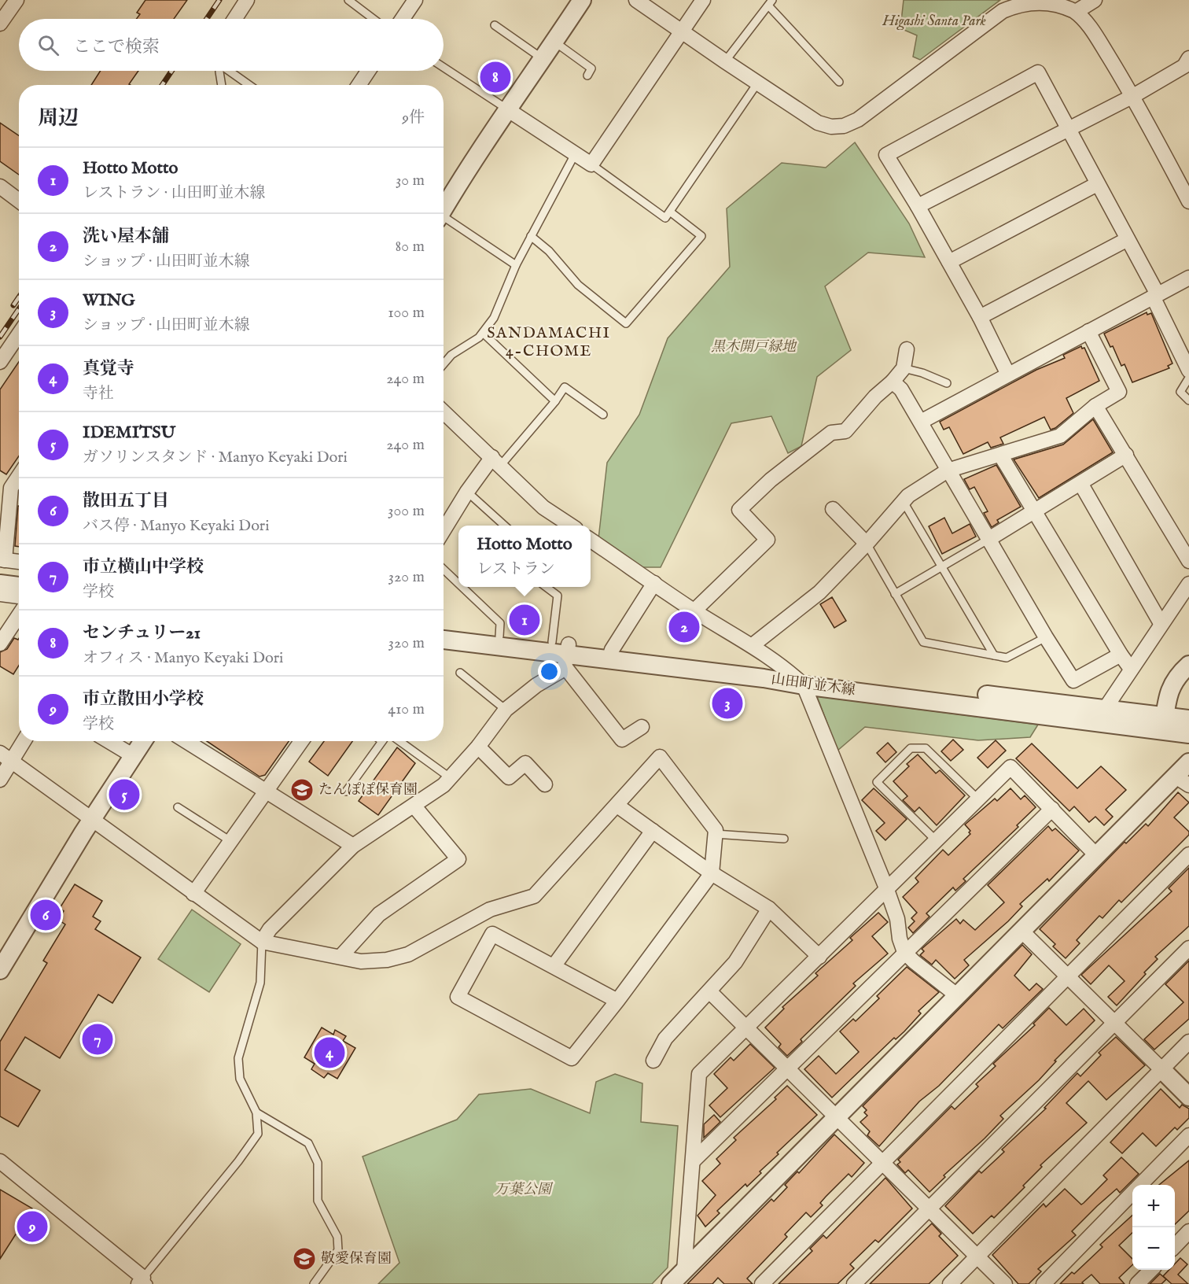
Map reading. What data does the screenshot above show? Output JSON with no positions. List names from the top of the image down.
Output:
{
  "streets": {
    "street": ["山田町並木線"]
  },
  "districts": ["SANDAMACHI 4-CHOME"],
  "parks": ["Higashi Santa Park", "黒木開戸緑地", "万葉公園"],
  "places": {
    "school or university": ["たんぽぽ保育園", "敬愛保育園"]
  },
  "page": {
    "search": "ここで検索",
    "pins": [
      "8",
      "1",
      "2",
      "3",
      "5",
      "6",
      "7",
      "4",
      "9"
    ],
    "heading": ["周辺", "9件"],
    "list": [
      {
        "mark": "1",
        "name": "Hotto Motto",
        "note": "レストラン · 山田町並木線",
        "value": "30 m"
      },
      {
        "mark": "2",
        "name": "洗い屋本舗",
        "note": "ショップ · 山田町並木線",
        "value": "80 m"
      },
      {
        "mark": "3",
        "name": "WING",
        "note": "ショップ · 山田町並木線",
        "value": "100 m"
      },
      {
        "mark": "4",
        "name": "真覚寺",
        "note": "寺社",
        "value": "240 m"
      },
      {
        "mark": "5",
        "name": "IDEMITSU",
        "note": "ガソリンスタンド · Manyo Keyaki Dori",
        "value": "240 m"
      },
      {
        "mark": "6",
        "name": "散田五丁目",
        "note": "バス停 · Manyo Keyaki Dori",
        "value": "300 m"
      },
      {
        "mark": "7",
        "name": "市立横山中学校",
        "note": "学校",
        "value": "320 m"
      },
      {
        "mark": "8",
        "name": "センチュリー21",
        "note": "オフィス · Manyo Keyaki Dori",
        "value": "320 m"
      },
      {
        "mark": "9",
        "name": "市立散田小学校",
        "note": "学校",
        "value": "410 m"
      }
    ],
    "popup": ["Hotto Motto", "レストラン"],
    "map_buttons": ["+", "−"]
  }
}
